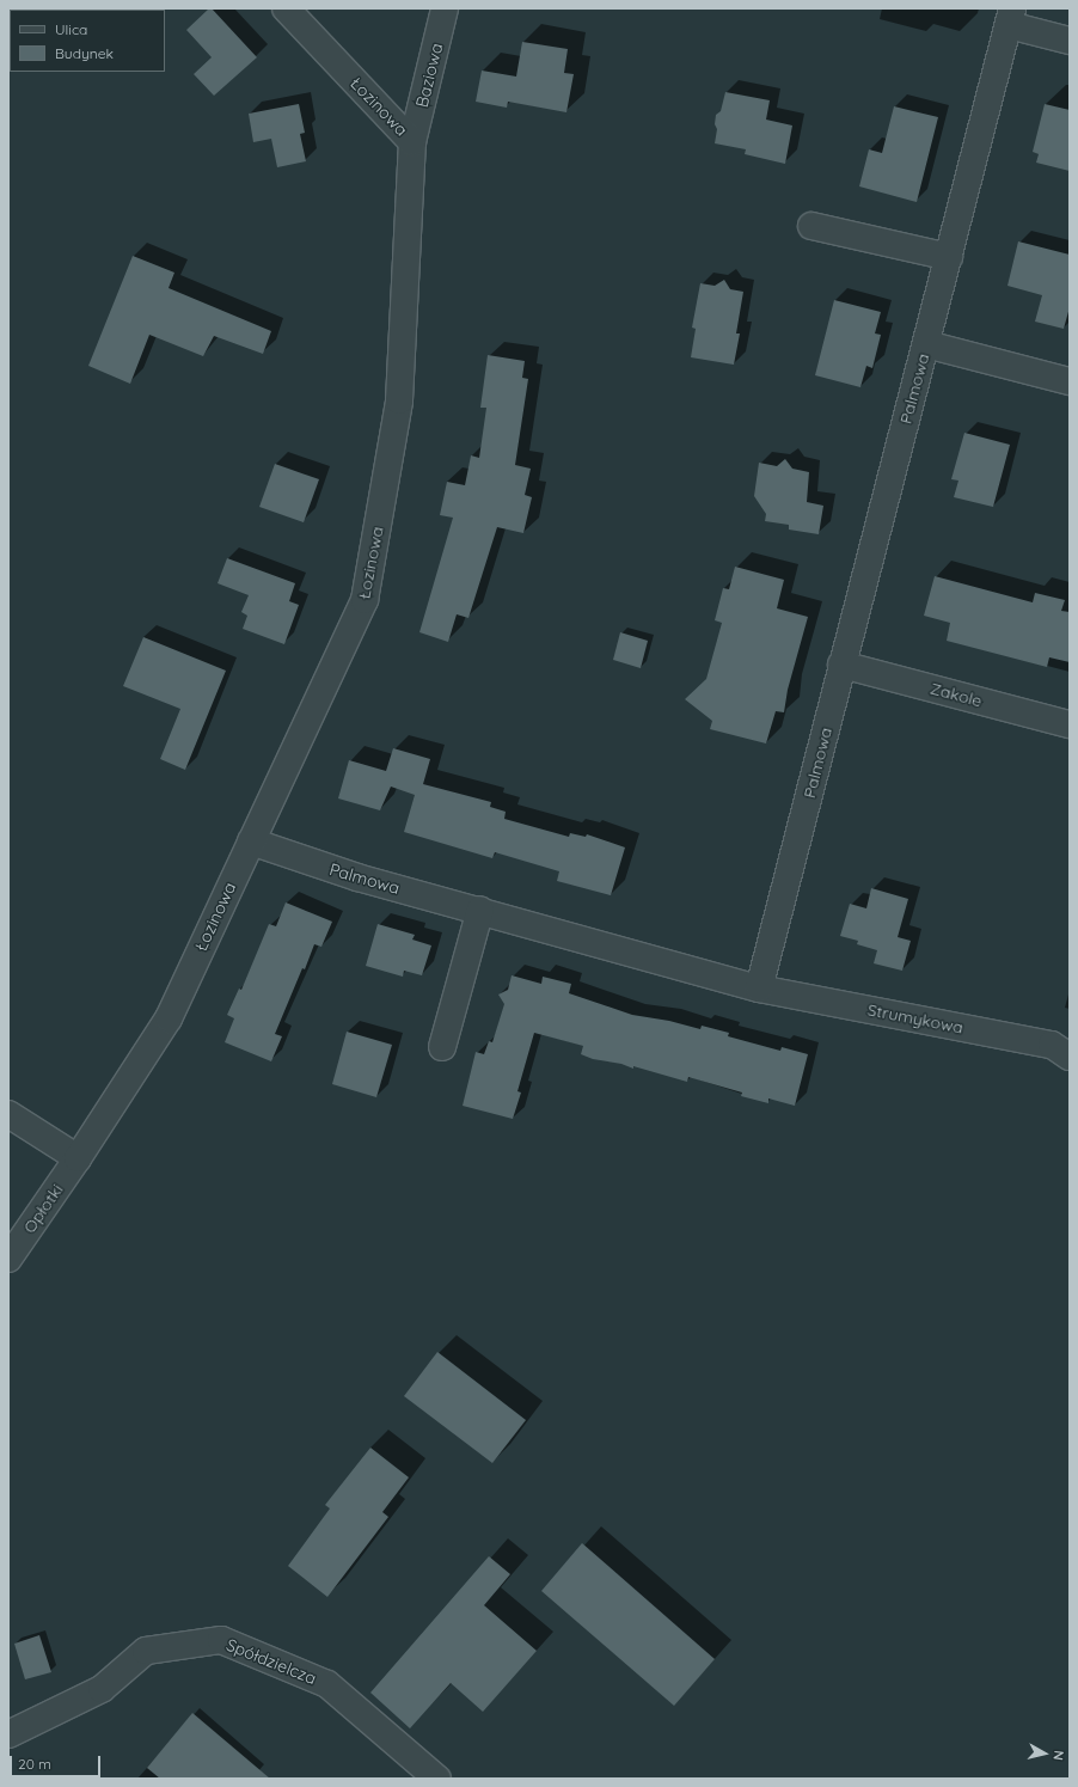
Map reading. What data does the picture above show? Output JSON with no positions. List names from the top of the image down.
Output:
{
  "streets": {
    "street": [
      "Baziowa",
      "Łozinowa",
      "Palmowa",
      "Zakole",
      "Strumykowa",
      "Opłotki",
      "Spółdzielcza"
    ]
  },
  "crossings": [
    ["Baziowa", "Łozinowa"],
    ["Łozinowa", "Palmowa"],
    ["Łozinowa", "Opłotki"],
    ["Palmowa", "Zakole"],
    ["Palmowa", "Strumykowa"]
  ],
  "legend": ["Ulica", "Budynek"],
  "scale_bar": "20 m",
  "north": "right"
}
